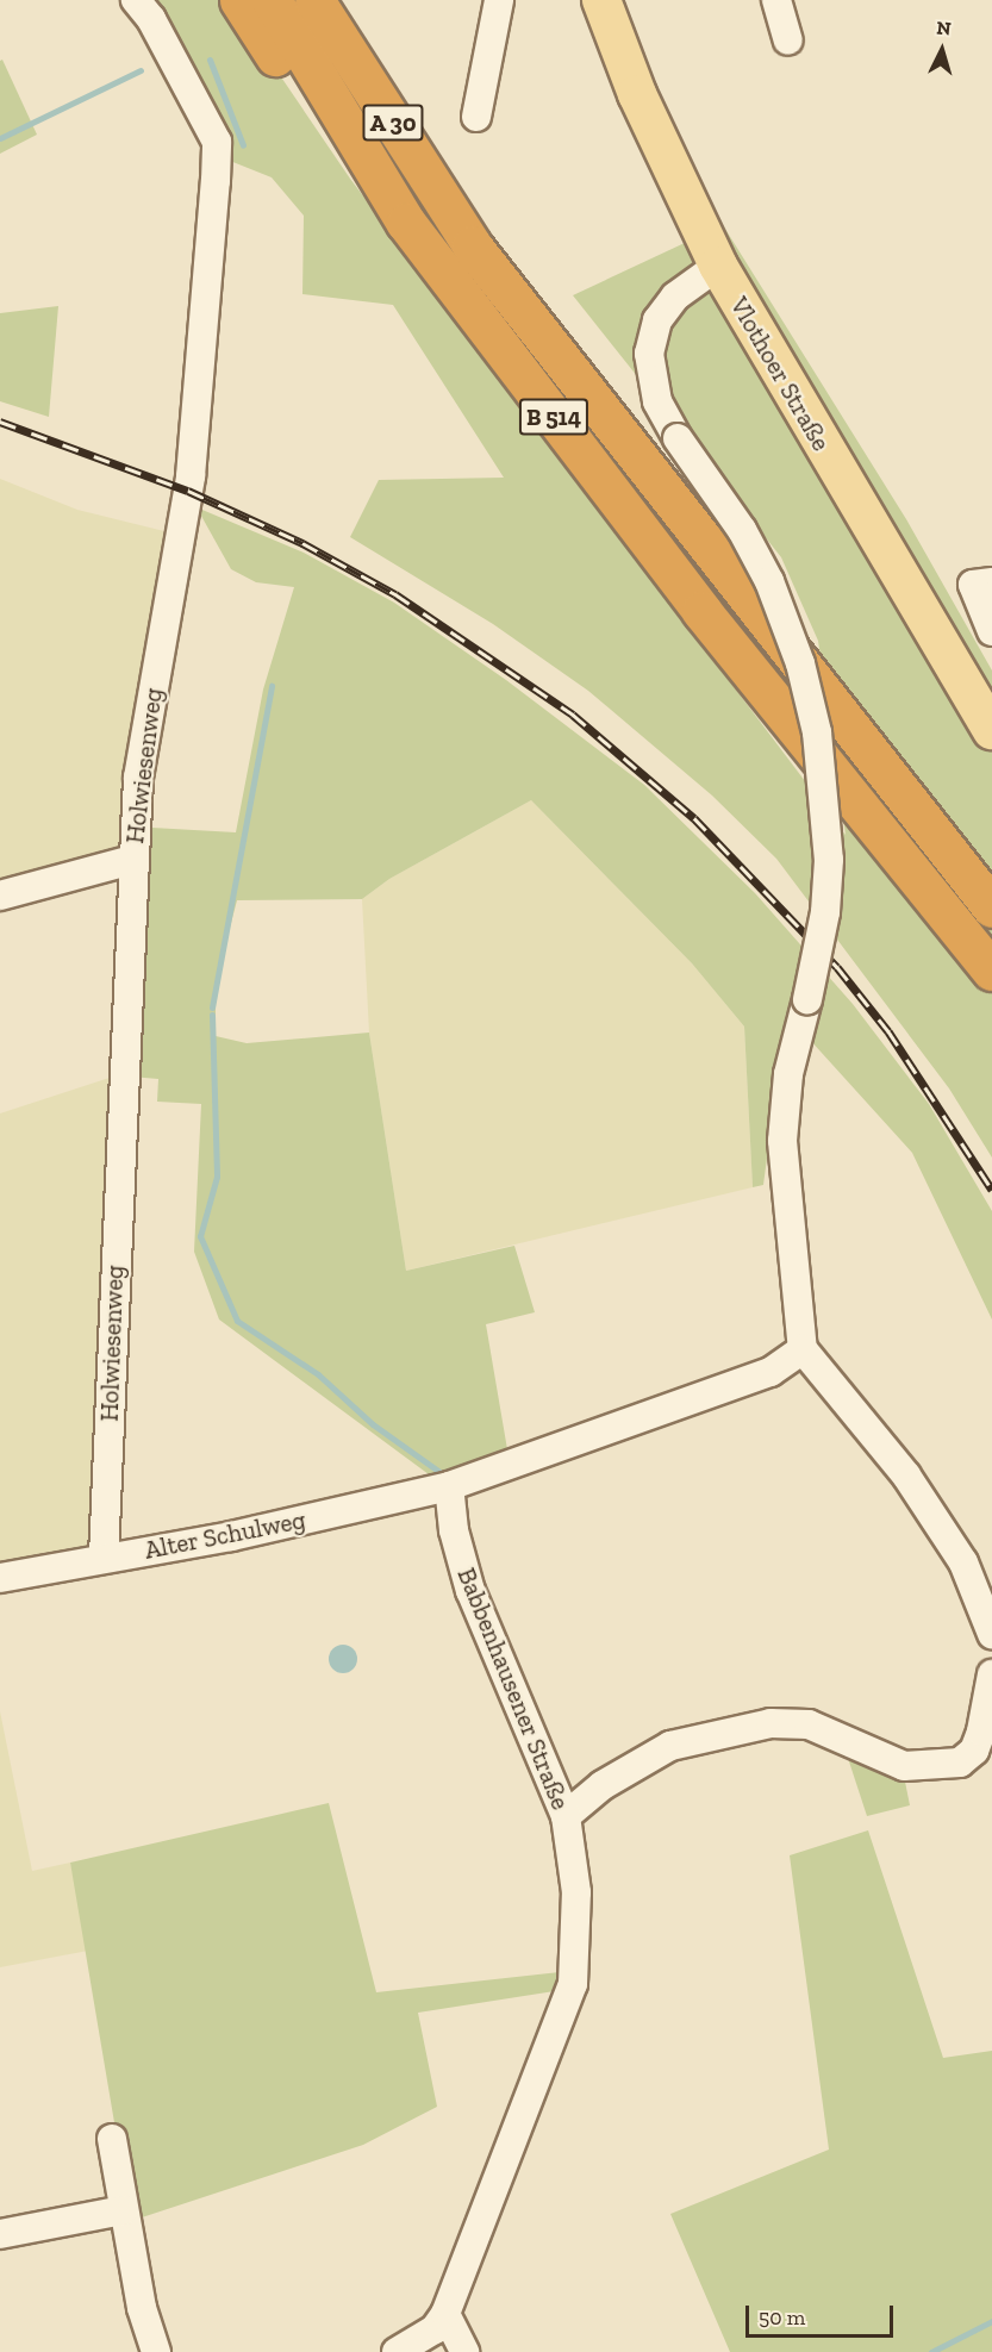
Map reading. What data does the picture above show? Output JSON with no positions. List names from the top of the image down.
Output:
{
  "streets": {
    "highway": ["A 30", "B 514"],
    "main road": ["Vlothoer Straße"],
    "street": ["Holwiesenweg", "Alter Schulweg", "Babbenhausener Straße"]
  },
  "crossings": [
    ["A 30", "B 514"],
    ["Holwiesenweg", "Alter Schulweg"],
    ["Alter Schulweg", "Babbenhausener Straße"]
  ],
  "scale_bar": "50 m",
  "north": "top"
}
